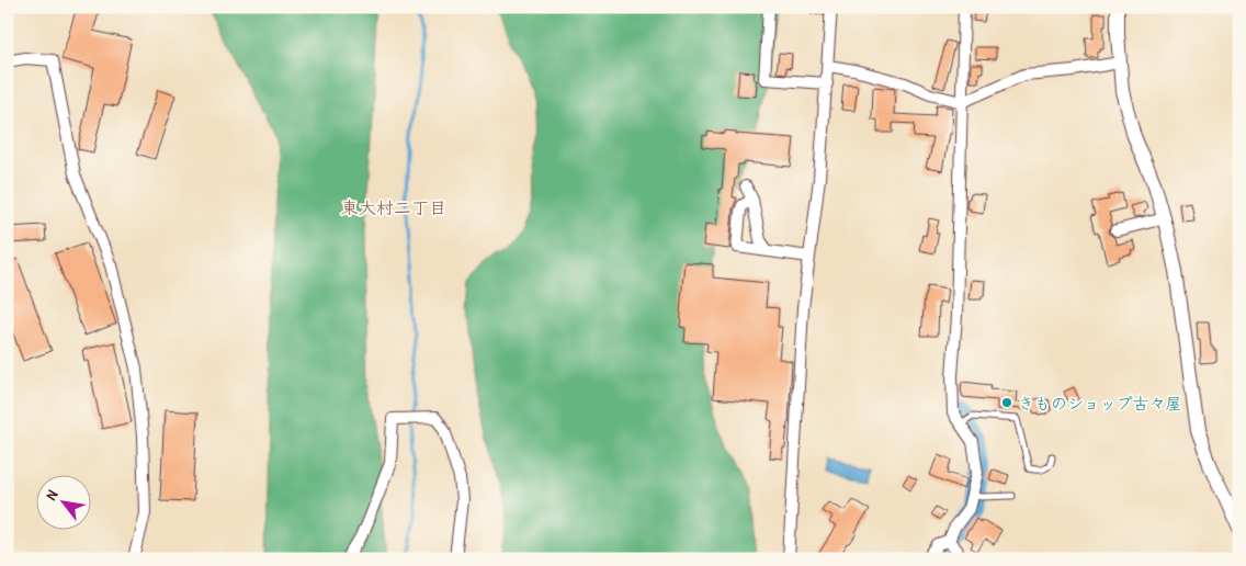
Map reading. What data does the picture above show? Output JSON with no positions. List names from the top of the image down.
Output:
{
  "districts": ["東大村二丁目"],
  "places": ["きものショップ古々屋"],
  "north": "top left"
}
